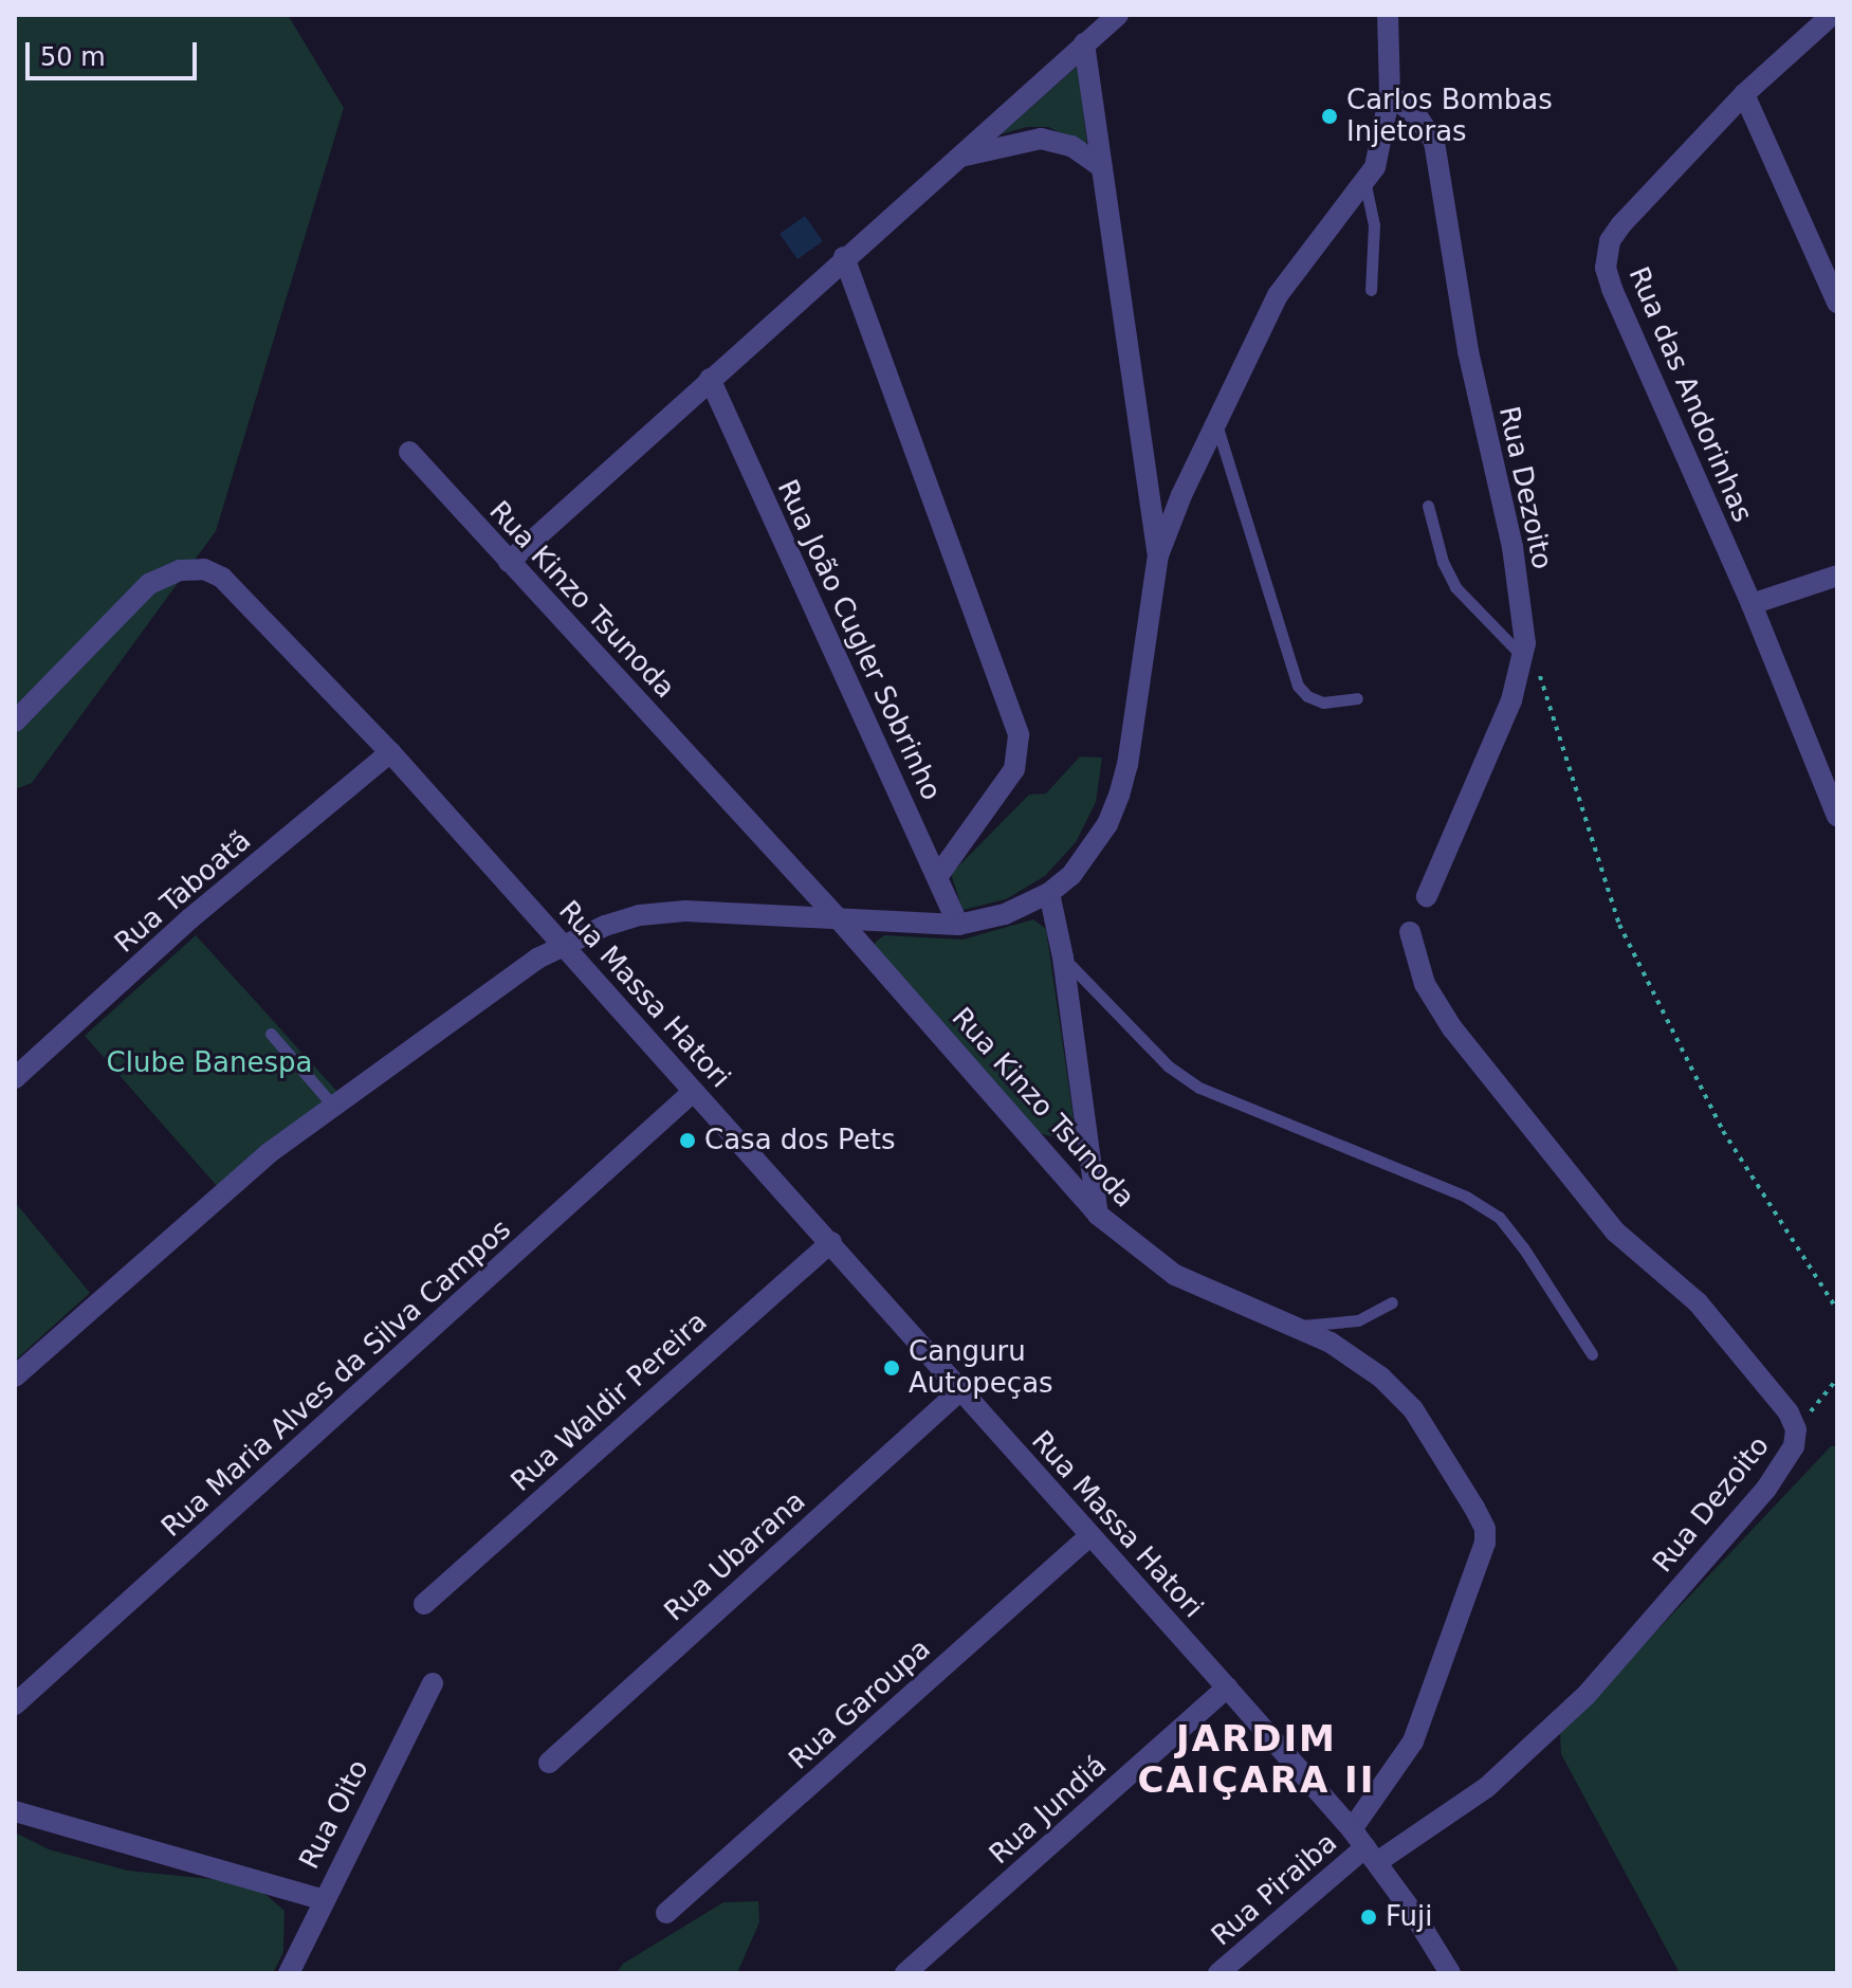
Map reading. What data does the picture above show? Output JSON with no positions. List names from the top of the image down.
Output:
{
  "streets": {
    "street": [
      "Rua das Andorinhas",
      "Rua Dezoito",
      "Rua Kinzo Tsunoda",
      "Rua João Cugler Sobrinho",
      "Rua Taboatã",
      "Rua Massa Hatori",
      "Rua Maria Alves da Silva Campos",
      "Rua Waldir Pereira",
      "Rua Ubarana",
      "Rua Garoupa",
      "Rua Jundiá",
      "Rua Oito",
      "Rua Piraiba"
    ]
  },
  "crossings": [
    ["Rua Dezoito", "Rua Massa Hatori"],
    ["Rua Dezoito", "Rua Piraiba"],
    ["Rua Kinzo Tsunoda", "Rua Massa Hatori"],
    ["Rua Taboatã", "Rua Massa Hatori"],
    ["Rua Massa Hatori", "Rua Maria Alves da Silva Campos"],
    ["Rua Massa Hatori", "Rua Waldir Pereira"],
    ["Rua Massa Hatori", "Rua Ubarana"],
    ["Rua Massa Hatori", "Rua Garoupa"],
    ["Rua Massa Hatori", "Rua Jundiá"],
    ["Rua Massa Hatori", "Rua Piraiba"]
  ],
  "districts": ["JARDIM CAIÇARA II"],
  "parks": ["Clube Banespa"],
  "places": [
    "Carlos Bombas Injetoras",
    "Casa dos Pets",
    "Canguru Autopeças",
    "Fuji"
  ],
  "scale_bar": "50 m"
}
